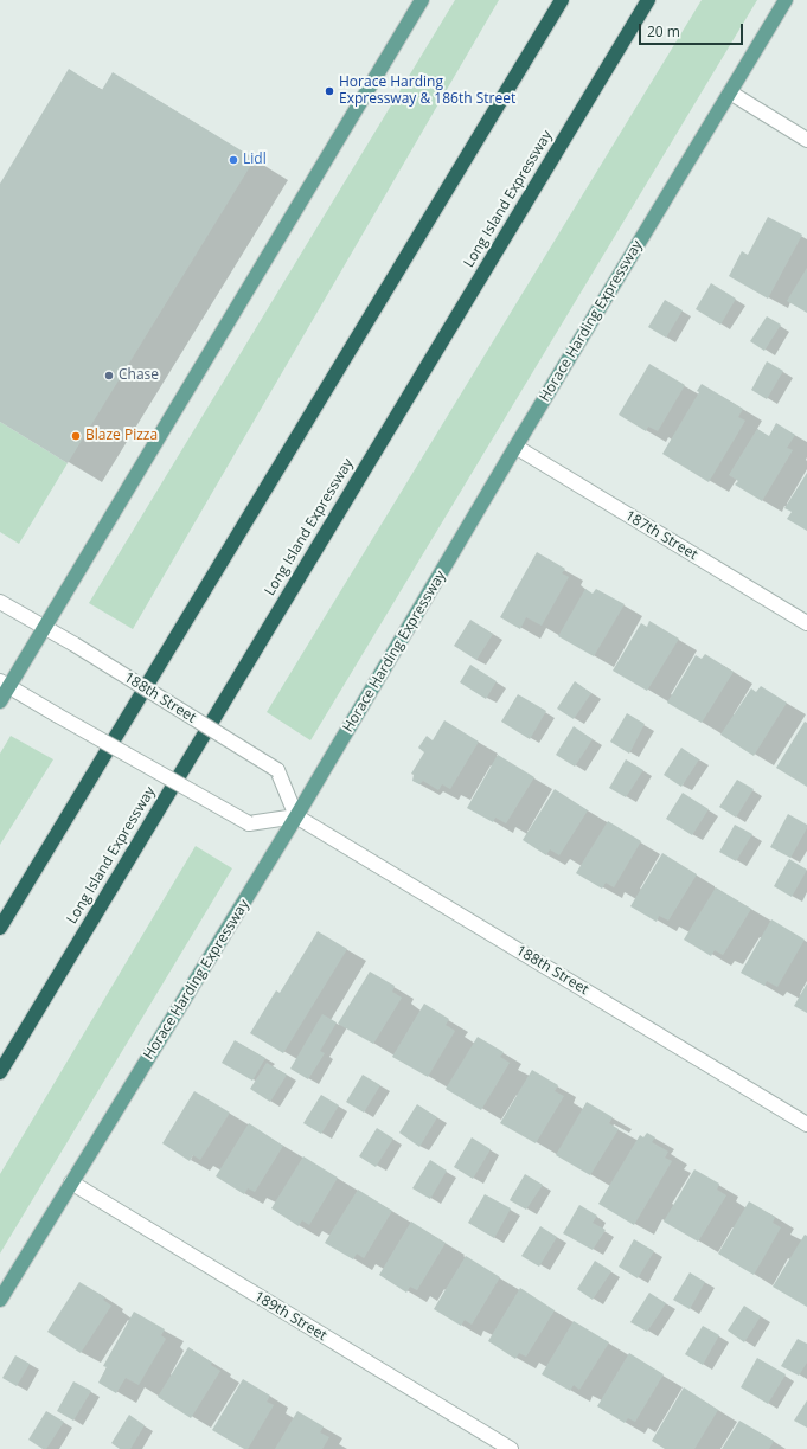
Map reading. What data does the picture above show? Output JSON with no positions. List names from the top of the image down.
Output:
{
  "streets": {
    "highway": ["Long Island Expressway"],
    "main road": ["Horace Harding Expressway"],
    "street": ["187th Street", "188th Street", "189th Street"]
  },
  "crossings": [
    ["Horace Harding Expressway", "187th Street"],
    ["Horace Harding Expressway", "188th Street"],
    ["Horace Harding Expressway", "189th Street"]
  ],
  "places": [
    "Horace Harding Expressway & 186th Street",
    "Lidl",
    "Chase",
    "Blaze Pizza"
  ],
  "scale_bar": "20 m"
}
